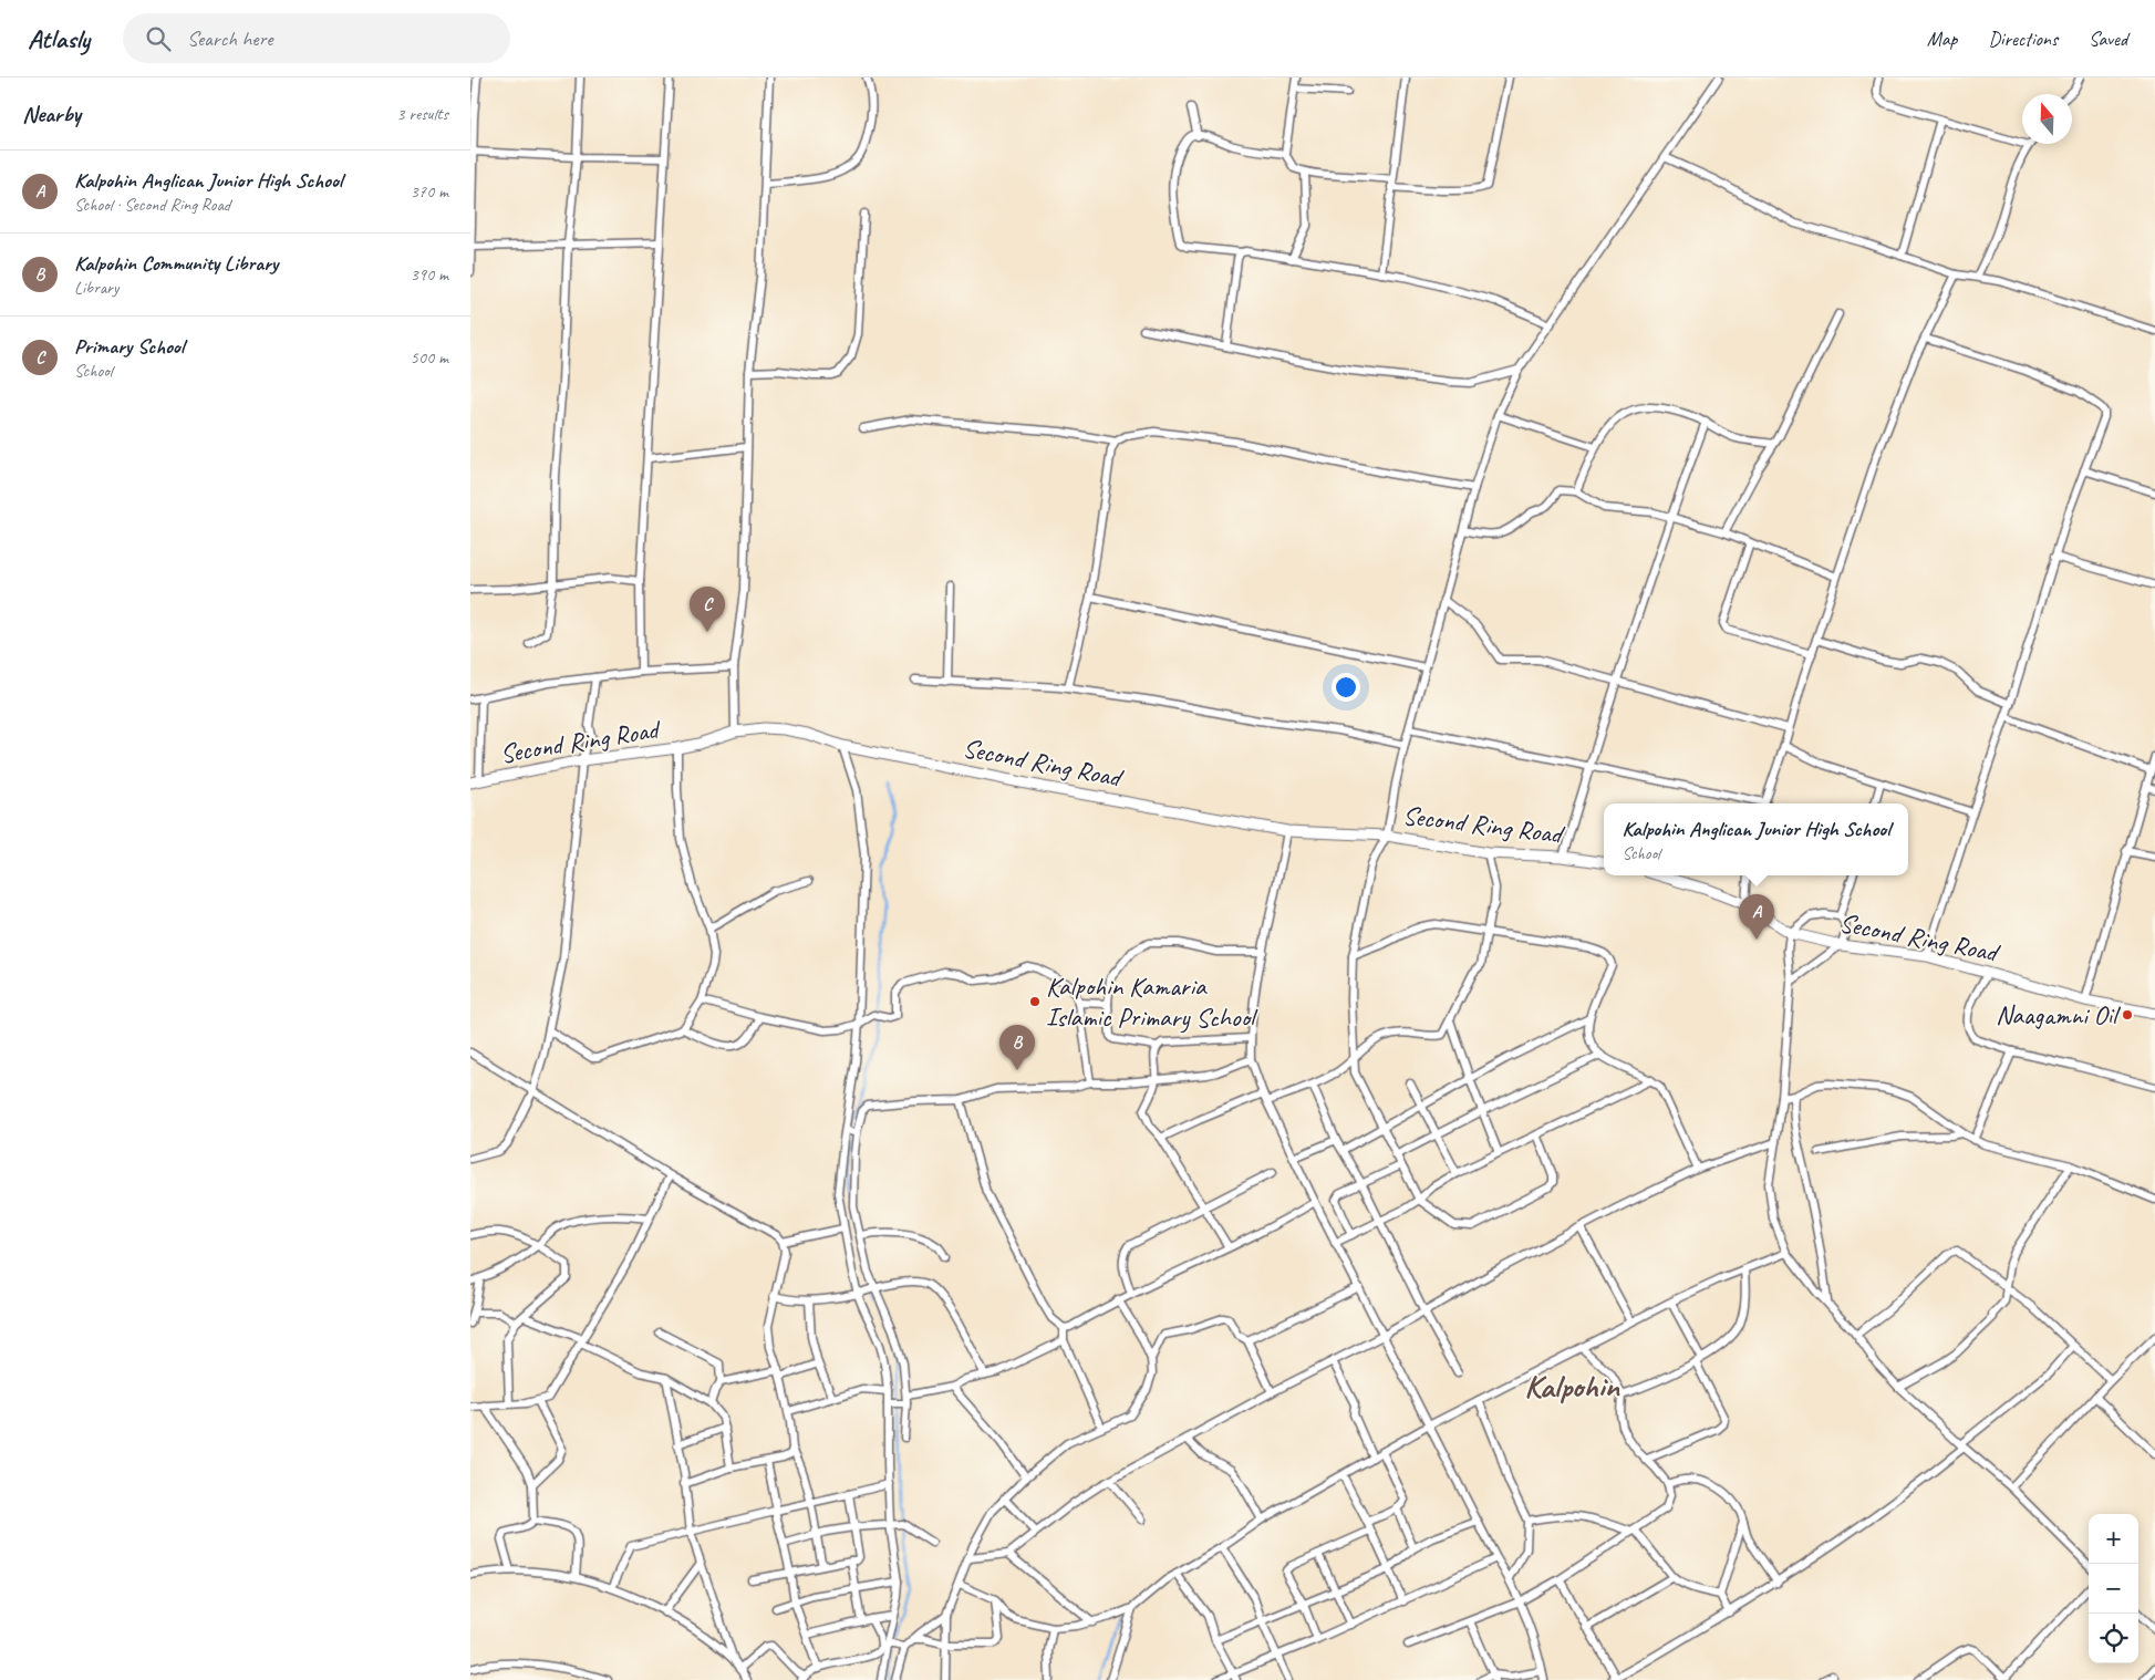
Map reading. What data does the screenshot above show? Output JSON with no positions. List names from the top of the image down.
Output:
{
  "streets": {
    "street": ["Second Ring Road"]
  },
  "districts": ["Kalpohin"],
  "places": ["Kalpohin Kamaria Islamic Primary School", "Naagamni Oil"],
  "north": "top",
  "page": {
    "header": "Atlasly",
    "search": "Search here",
    "nav": ["Map", "Directions", "Saved"],
    "heading": ["Nearby", "3 results"],
    "list": [
      {
        "mark": "A",
        "name": "Kalpohin Anglican Junior High School",
        "note": "School · Second Ring Road",
        "value": "370 m"
      },
      {
        "mark": "B",
        "name": "Kalpohin Community Library",
        "note": "Library",
        "value": "390 m"
      },
      {
        "mark": "C",
        "name": "Primary School",
        "note": "School",
        "value": "500 m"
      }
    ],
    "pins": ["C", "A", "B"],
    "popup": ["Kalpohin Anglican Junior High School", "School"],
    "map_buttons": ["+", "−"]
  }
}
